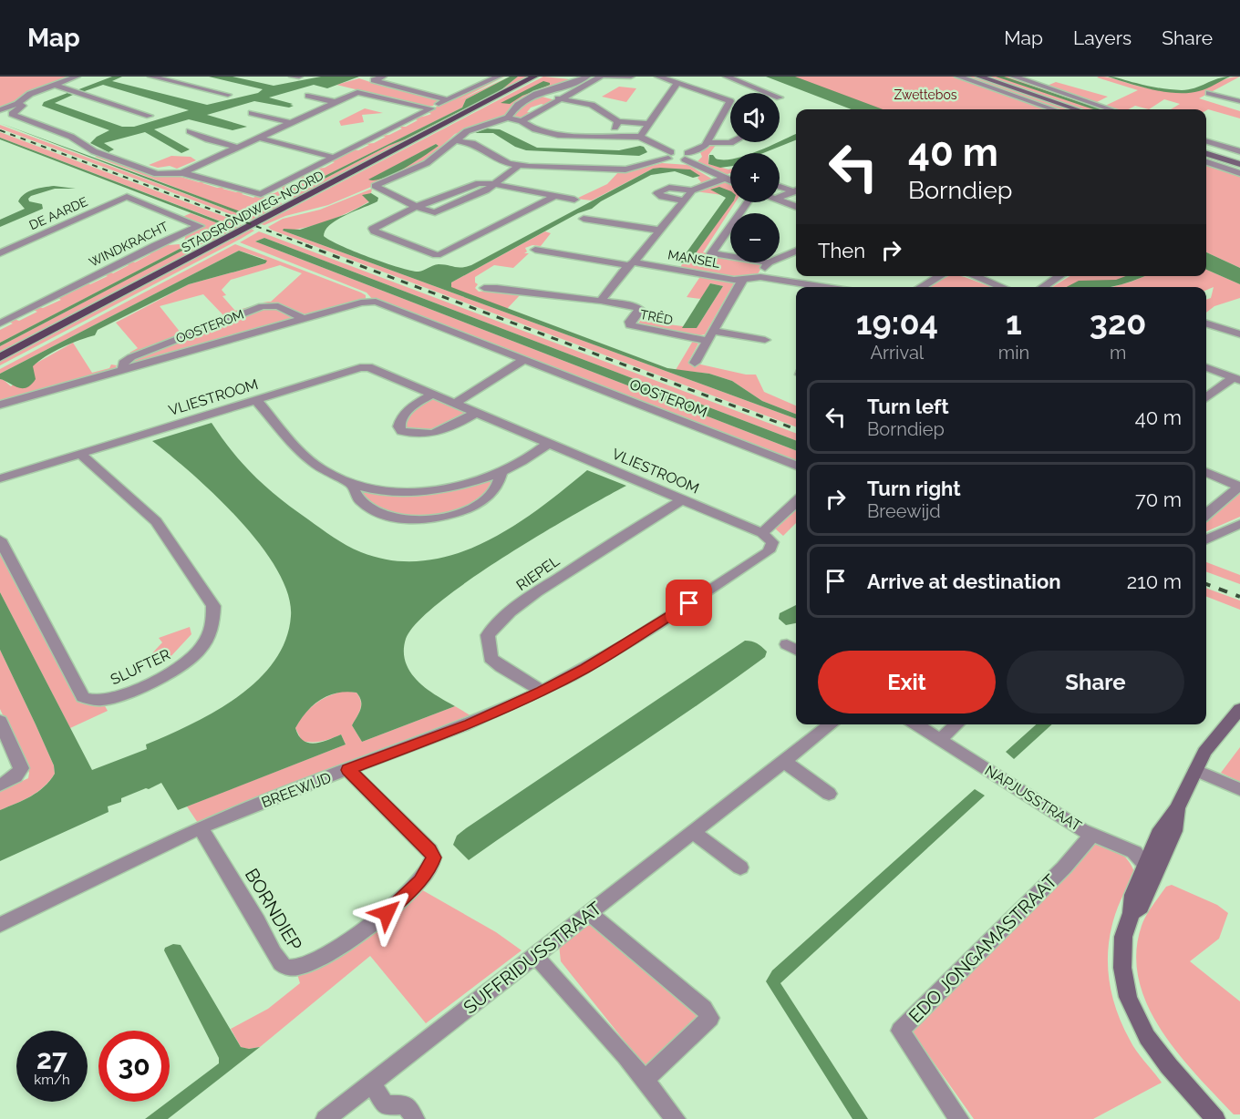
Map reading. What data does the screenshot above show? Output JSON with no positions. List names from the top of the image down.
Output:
{
  "streets": {
    "main road": ["STADSRONDWEG-NOORD"],
    "street": [
      "DE AARDE",
      "WINDKRACHT",
      "MANSEL",
      "TRÊD",
      "OOSTEROM",
      "VLIESTROOM",
      "RIEPEL",
      "SLUFTER",
      "BREEWIJD",
      "NAPJUSSTRAAT",
      "BORNDIEP",
      "EDO JONGAMASTRAAT",
      "SUFFRIDUSSTRAAT"
    ]
  },
  "crossings": [
    ["DE AARDE", "WINDKRACHT"],
    ["VLIESTROOM", "RIEPEL"],
    ["VLIESTROOM", "SLUFTER"],
    ["VLIESTROOM", "BREEWIJD"],
    ["RIEPEL", "BREEWIJD"],
    ["BREEWIJD", "BORNDIEP"],
    ["NAPJUSSTRAAT", "EDO JONGAMASTRAAT"]
  ],
  "parks": ["Zwettebos"],
  "page": {
    "header": "Map",
    "nav": ["Map", "Layers", "Share"],
    "map_buttons": ["+", "−"],
    "turn": ["40 m", "Borndiep"],
    "then": "Then",
    "eta": [
      "19:04",
      "Arrival",
      "1",
      "min",
      "320",
      "m"
    ],
    "list": [
      {
        "name": "Turn left",
        "note": "Borndiep",
        "value": "40 m"
      },
      {
        "name": "Turn right",
        "note": "Breewijd",
        "value": "70 m"
      },
      {
        "name": "Arrive at destination",
        "value": "210 m"
      }
    ],
    "buttons": ["Exit", "Share"],
    "speed": "27 km/h",
    "limit": "30"
  }
}
